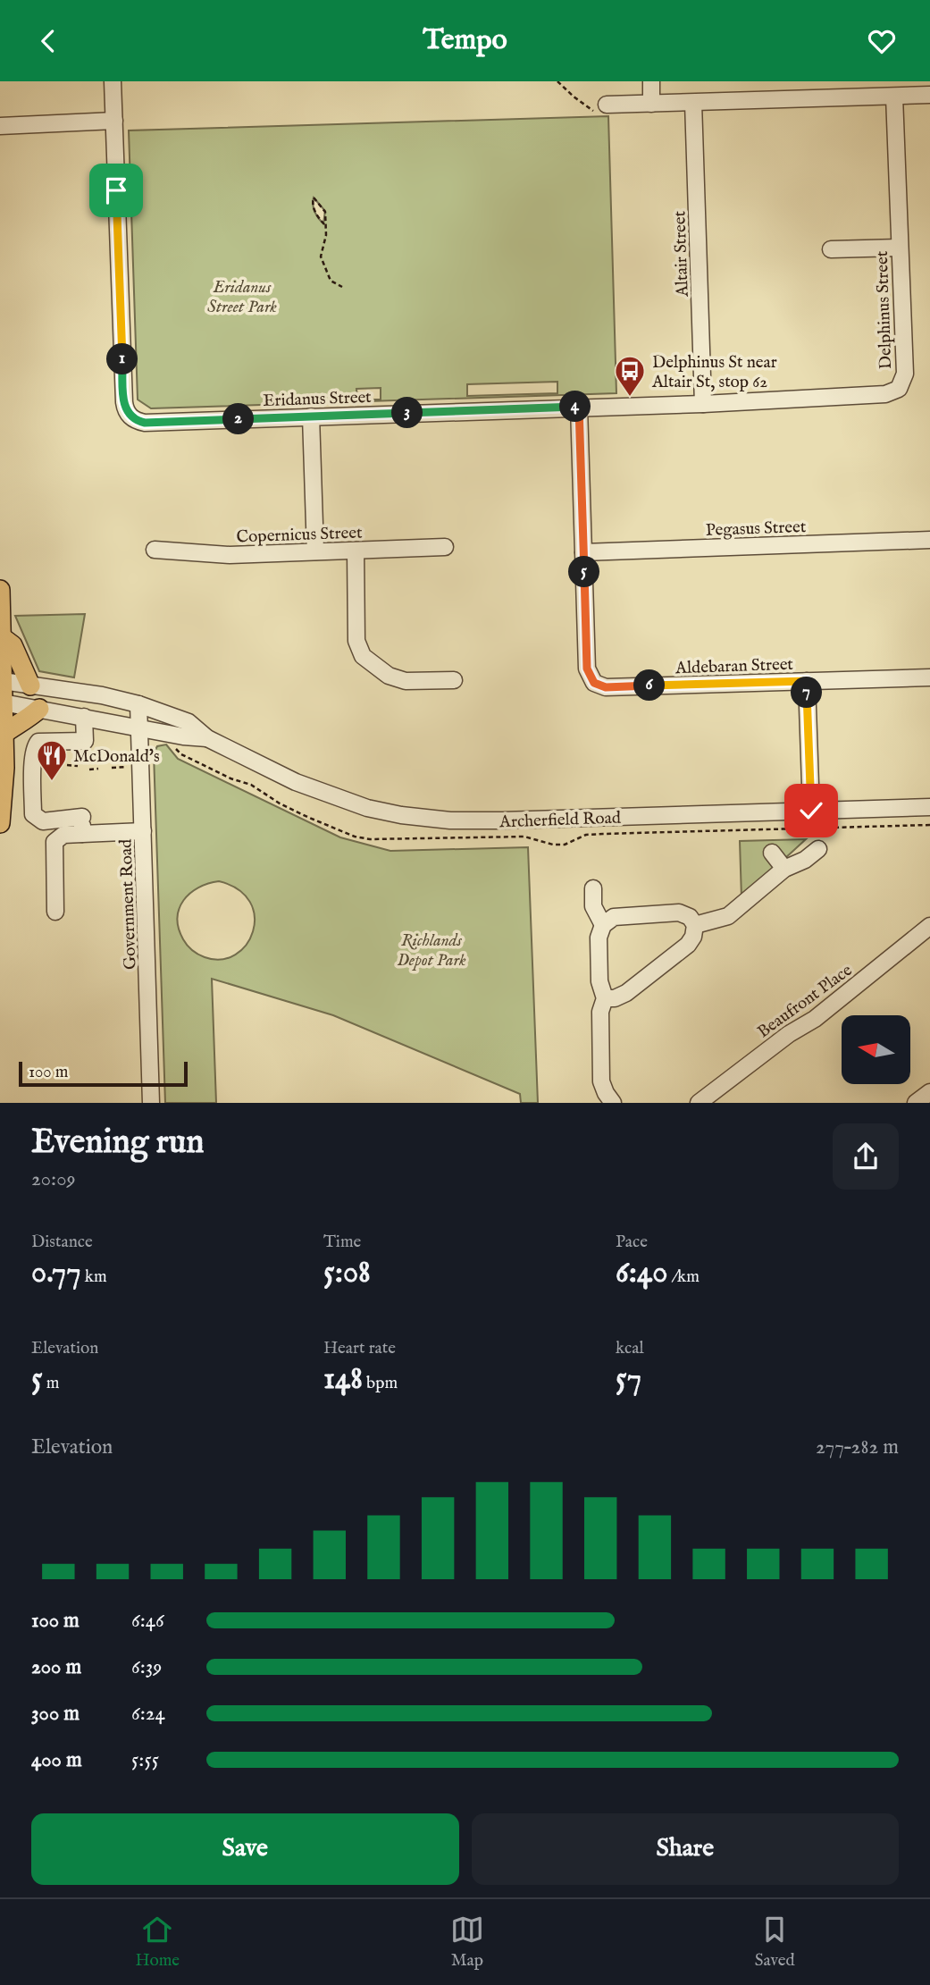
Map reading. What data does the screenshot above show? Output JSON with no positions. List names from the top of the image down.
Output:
{
  "streets": {
    "street": [
      "Altair Street",
      "Delphinus Street",
      "Eridanus Street",
      "Pegasus Street",
      "Copernicus Street",
      "Aldebaran Street",
      "Archerfield Road",
      "Government Road",
      "Beaufront Place"
    ]
  },
  "crossings": [
    ["Altair Street", "Delphinus Street"],
    ["Delphinus Street", "Eridanus Street"],
    ["Delphinus Street", "Aldebaran Street"],
    ["Eridanus Street", "Aldebaran Street"],
    ["Pegasus Street", "Aldebaran Street"],
    ["Archerfield Road", "Government Road"]
  ],
  "parks": ["Eridanus Street Park", "Richlands Depot Park"],
  "places": {
    "bus stop": ["Delphinus St near Altair St, stop 62"],
    "restaurant": ["McDonald's"]
  },
  "scale_bar": "100 m",
  "north": "left",
  "page": {
    "header": "Tempo",
    "pins": [
      "1",
      "4",
      "3",
      "2",
      "5",
      "6",
      "7"
    ],
    "scale": "100 m",
    "heading": ["Evening run", "20:09"],
    "stats": [
      ["Distance", "0.77 km"],
      ["Time", "5:08"],
      ["Pace", "6:40 /km"],
      ["Elevation", "5 m"],
      ["Heart rate", "148 bpm"],
      ["kcal", "57"]
    ],
    "chart": ["Elevation", "277–282 m"],
    "list": [
      {
        "name": "100 m",
        "note": "6:46"
      },
      {
        "name": "200 m",
        "note": "6:39"
      },
      {
        "name": "300 m",
        "note": "6:24"
      },
      {
        "name": "400 m",
        "note": "5:55"
      }
    ],
    "buttons": ["Save", "Share"],
    "tabs": ["Home", "Map", "Saved"]
  }
}
